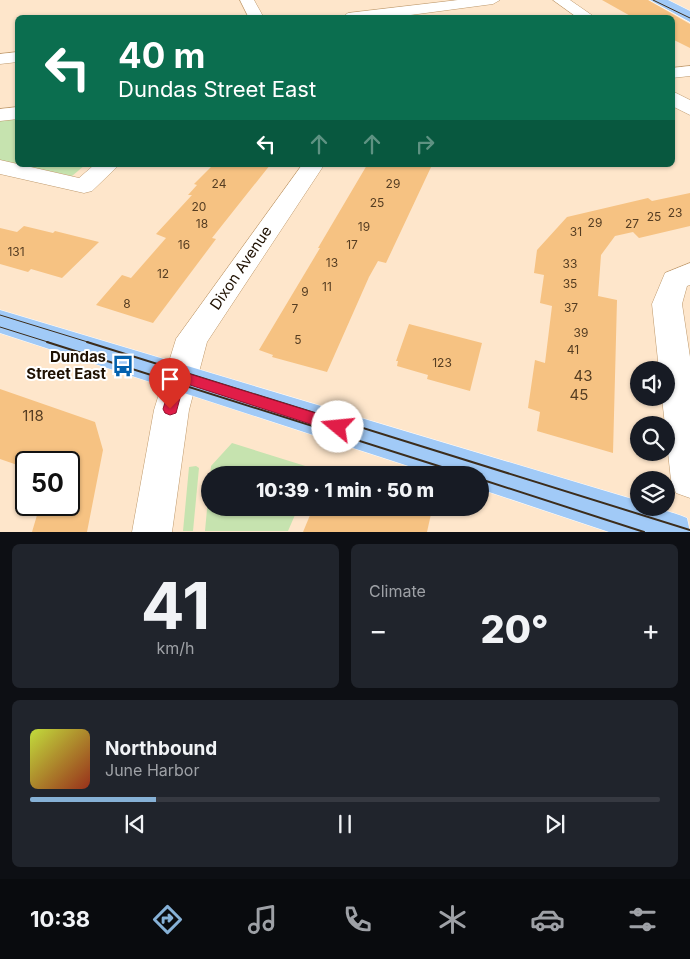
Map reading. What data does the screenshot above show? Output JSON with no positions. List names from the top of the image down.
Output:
{
  "streets": {
    "street": ["Dixon Avenue"]
  },
  "places": {
    "bus stop": ["Dundas Street East"]
  },
  "house_numbers": [
    "24",
    "29",
    "25",
    "20",
    "23",
    "25",
    "29",
    "18",
    "27",
    "19",
    "31",
    "16",
    "17",
    "131",
    "13",
    "33",
    "12",
    "35",
    "11",
    "9",
    "8",
    "37",
    "7",
    "39",
    "5",
    "41",
    "123",
    "43",
    "45",
    "118"
  ],
  "page": {
    "turn": ["40 m", "Dundas Street East"],
    "limit": "50",
    "trip": "10:39 · 1 min · 50 m",
    "tile": [
      ["41", "km/h"],
      "Climate"
    ],
    "heat": ["−", "20°", "+"],
    "song": ["Northbound", "June Harbor"],
    "tabs": "10:38"
  }
}
